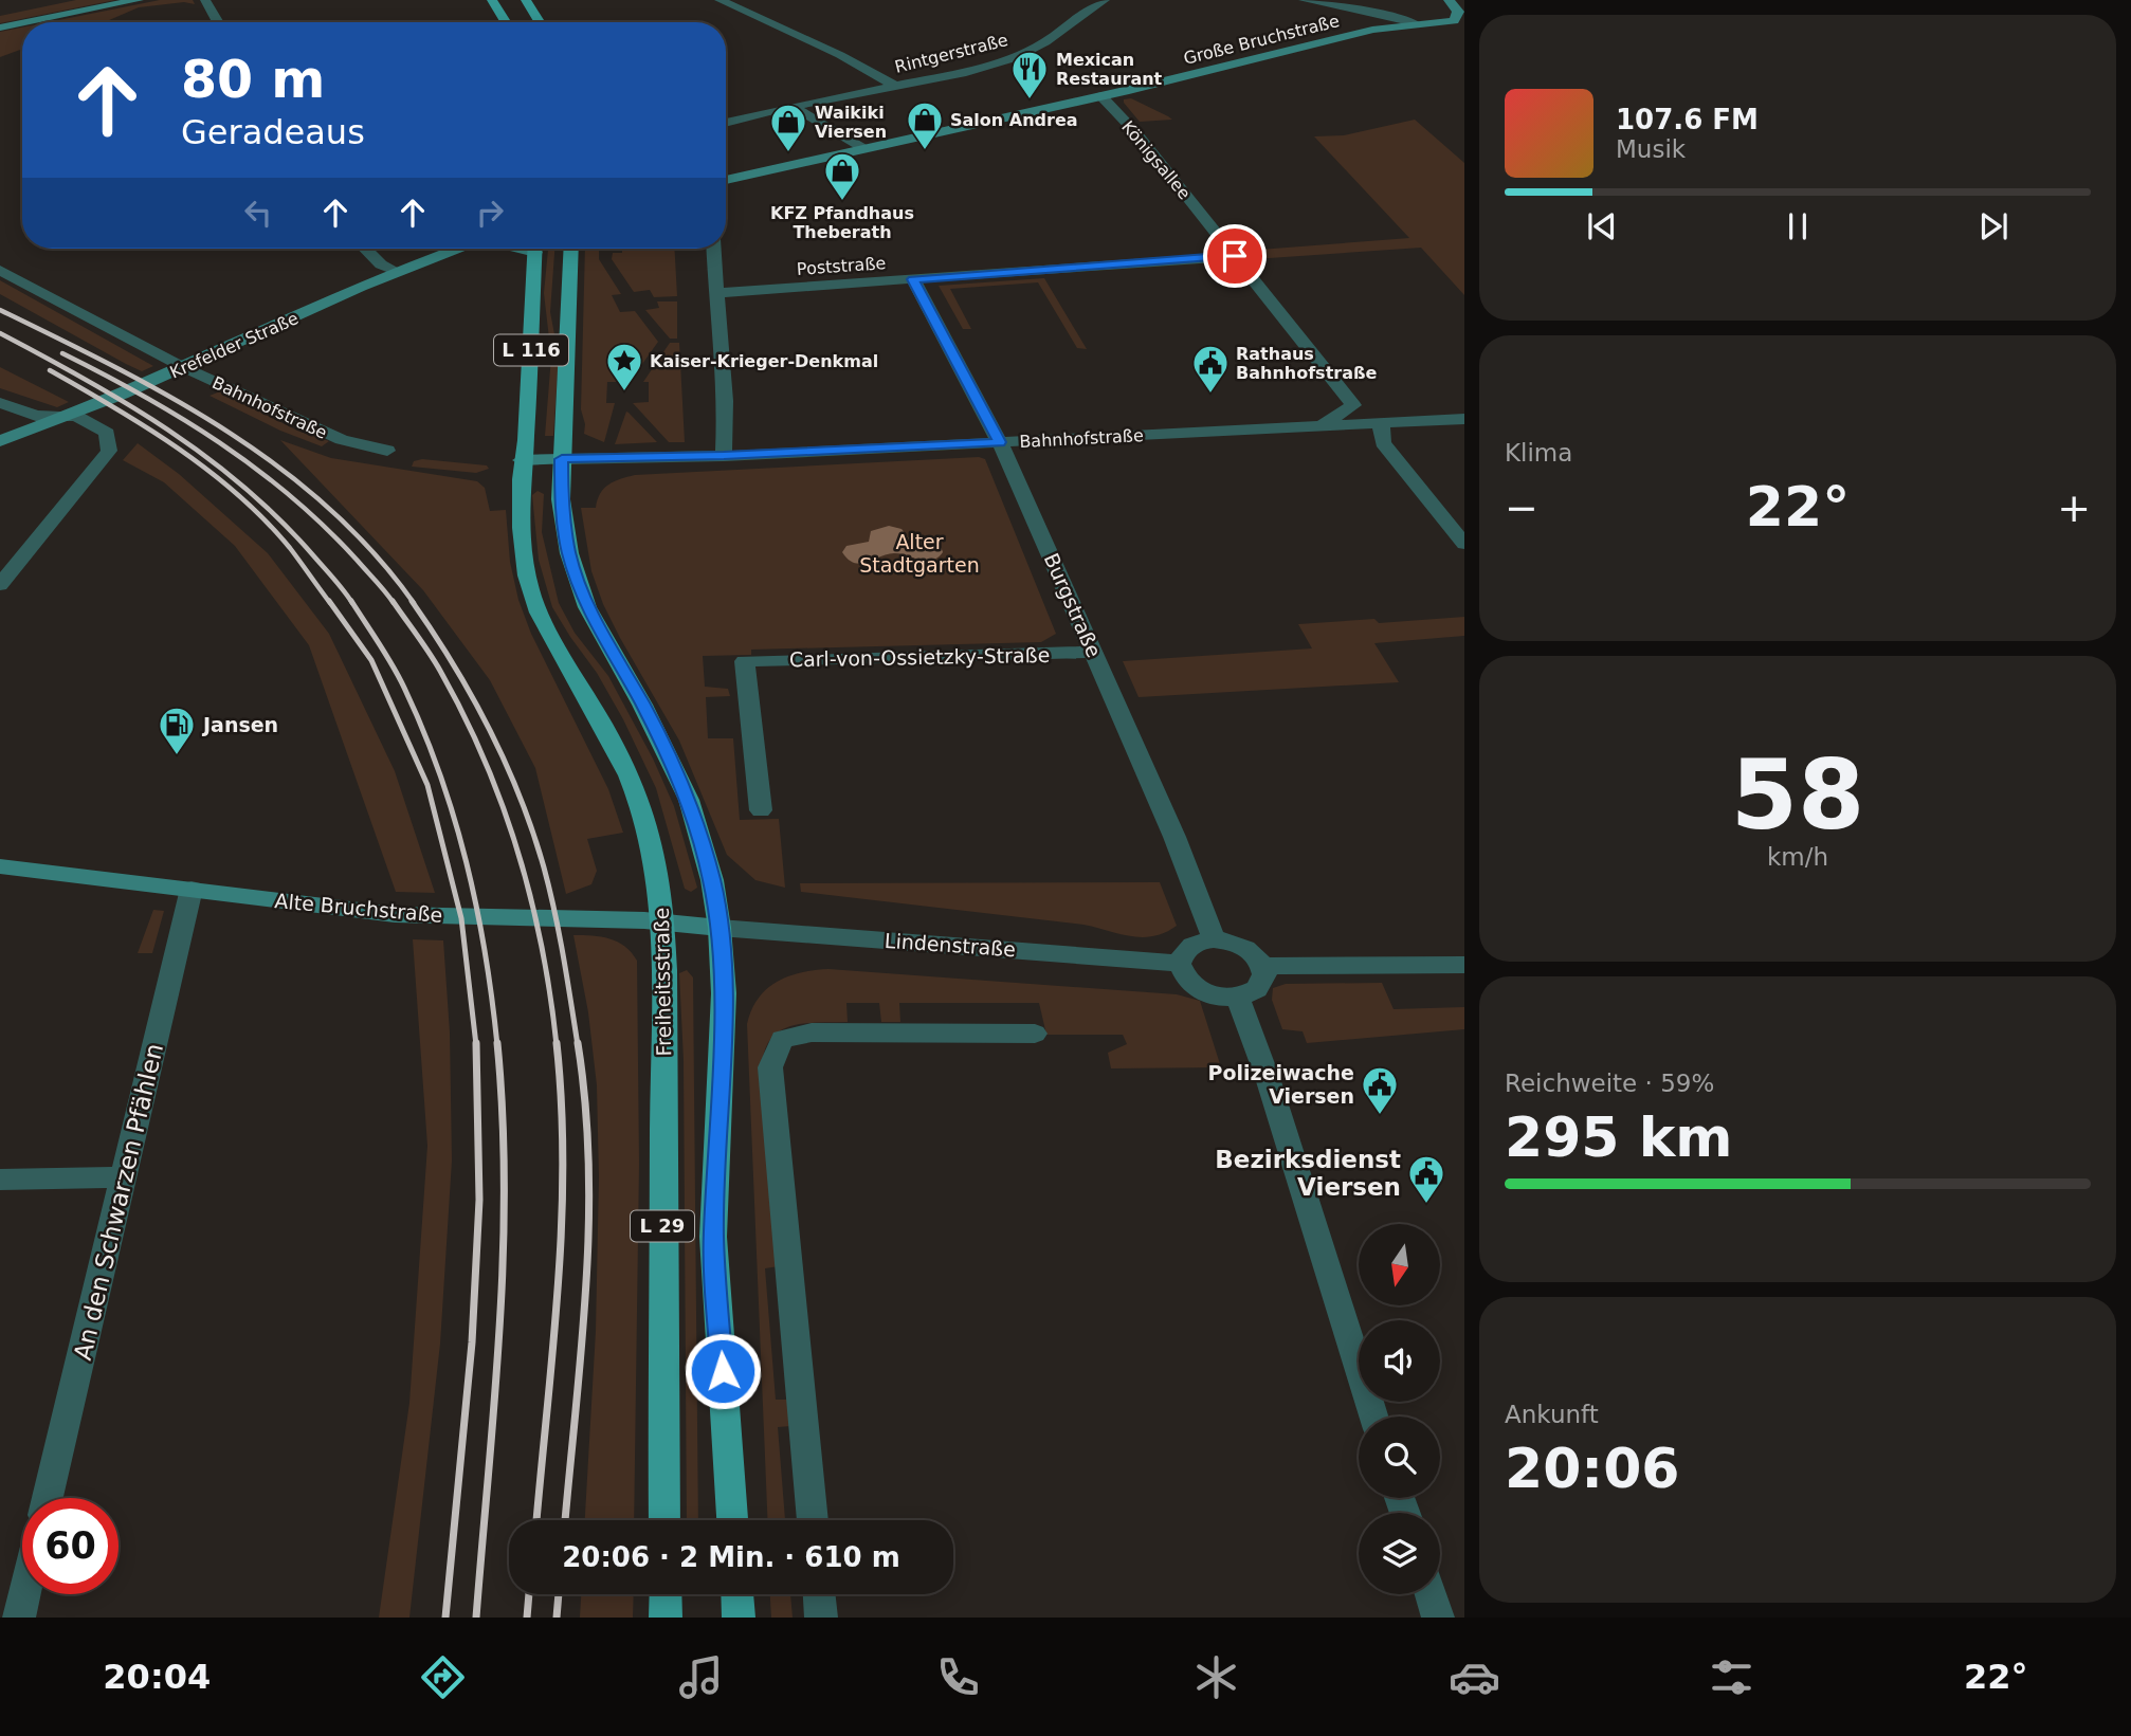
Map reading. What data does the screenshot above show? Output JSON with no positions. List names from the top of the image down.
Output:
{
  "streets": {
    "main road": [
      "Große Bruchstraße",
      "Krefelder Straße",
      "L 116",
      "Bahnhofstraße",
      "Alte Bruchstraße",
      "Freiheitsstraße",
      "L 29"
    ],
    "street": [
      "Rintgerstraße",
      "Königsallee",
      "Poststraße",
      "Burgstraße",
      "Carl-von-Ossietzky-Straße",
      "Lindenstraße",
      "An den Schwarzen Pfählen"
    ]
  },
  "crossings": [
    ["Große Bruchstraße", "Königsallee"],
    ["Königsallee", "Poststraße"],
    ["Königsallee", "Bahnhofstraße"],
    ["Poststraße", "Burgstraße"],
    ["Krefelder Straße", "Bahnhofstraße"],
    ["L 116", "Bahnhofstraße"],
    ["L 116", "Alte Bruchstraße"],
    ["L 116", "Lindenstraße"],
    ["L 116", "L 29"],
    ["Bahnhofstraße", "Burgstraße"],
    ["Bahnhofstraße", "Freiheitsstraße"],
    ["Burgstraße", "Carl-von-Ossietzky-Straße"],
    ["Burgstraße", "Lindenstraße"],
    ["Alte Bruchstraße", "Lindenstraße"],
    ["Alte Bruchstraße", "Freiheitsstraße"],
    ["Alte Bruchstraße", "An den Schwarzen Pfählen"],
    ["Alte Bruchstraße", "L 29"],
    ["Lindenstraße", "L 29"]
  ],
  "parks": ["Alter Stadtgarten"],
  "places": {
    "restaurant": ["Mexican Restaurant"],
    "shop": ["Salon Andrea", "Waikiki Viersen", "KFZ Pfandhaus Theberath"],
    "place": ["Kaiser-Krieger-Denkmal"],
    "public building": ["Rathaus Bahnhofstraße", "Polizeiwache Viersen", "Bezirksdienst Viersen"],
    "fuel station": ["Jansen"]
  },
  "north": "bottom",
  "page": {
    "turn": ["80 m", "Geradeaus"],
    "song": ["107.6 FM", "Musik"],
    "tile": [
      "Klima",
      ["58", "km/h"],
      ["Reichweite · 59%", "295 km"],
      ["Ankunft", "20:06"]
    ],
    "heat": ["−", "22°", "+"],
    "limit": "60",
    "trip": "20:06 · 2 Min. · 610 m",
    "tabs": ["20:04", "22°"]
  }
}
